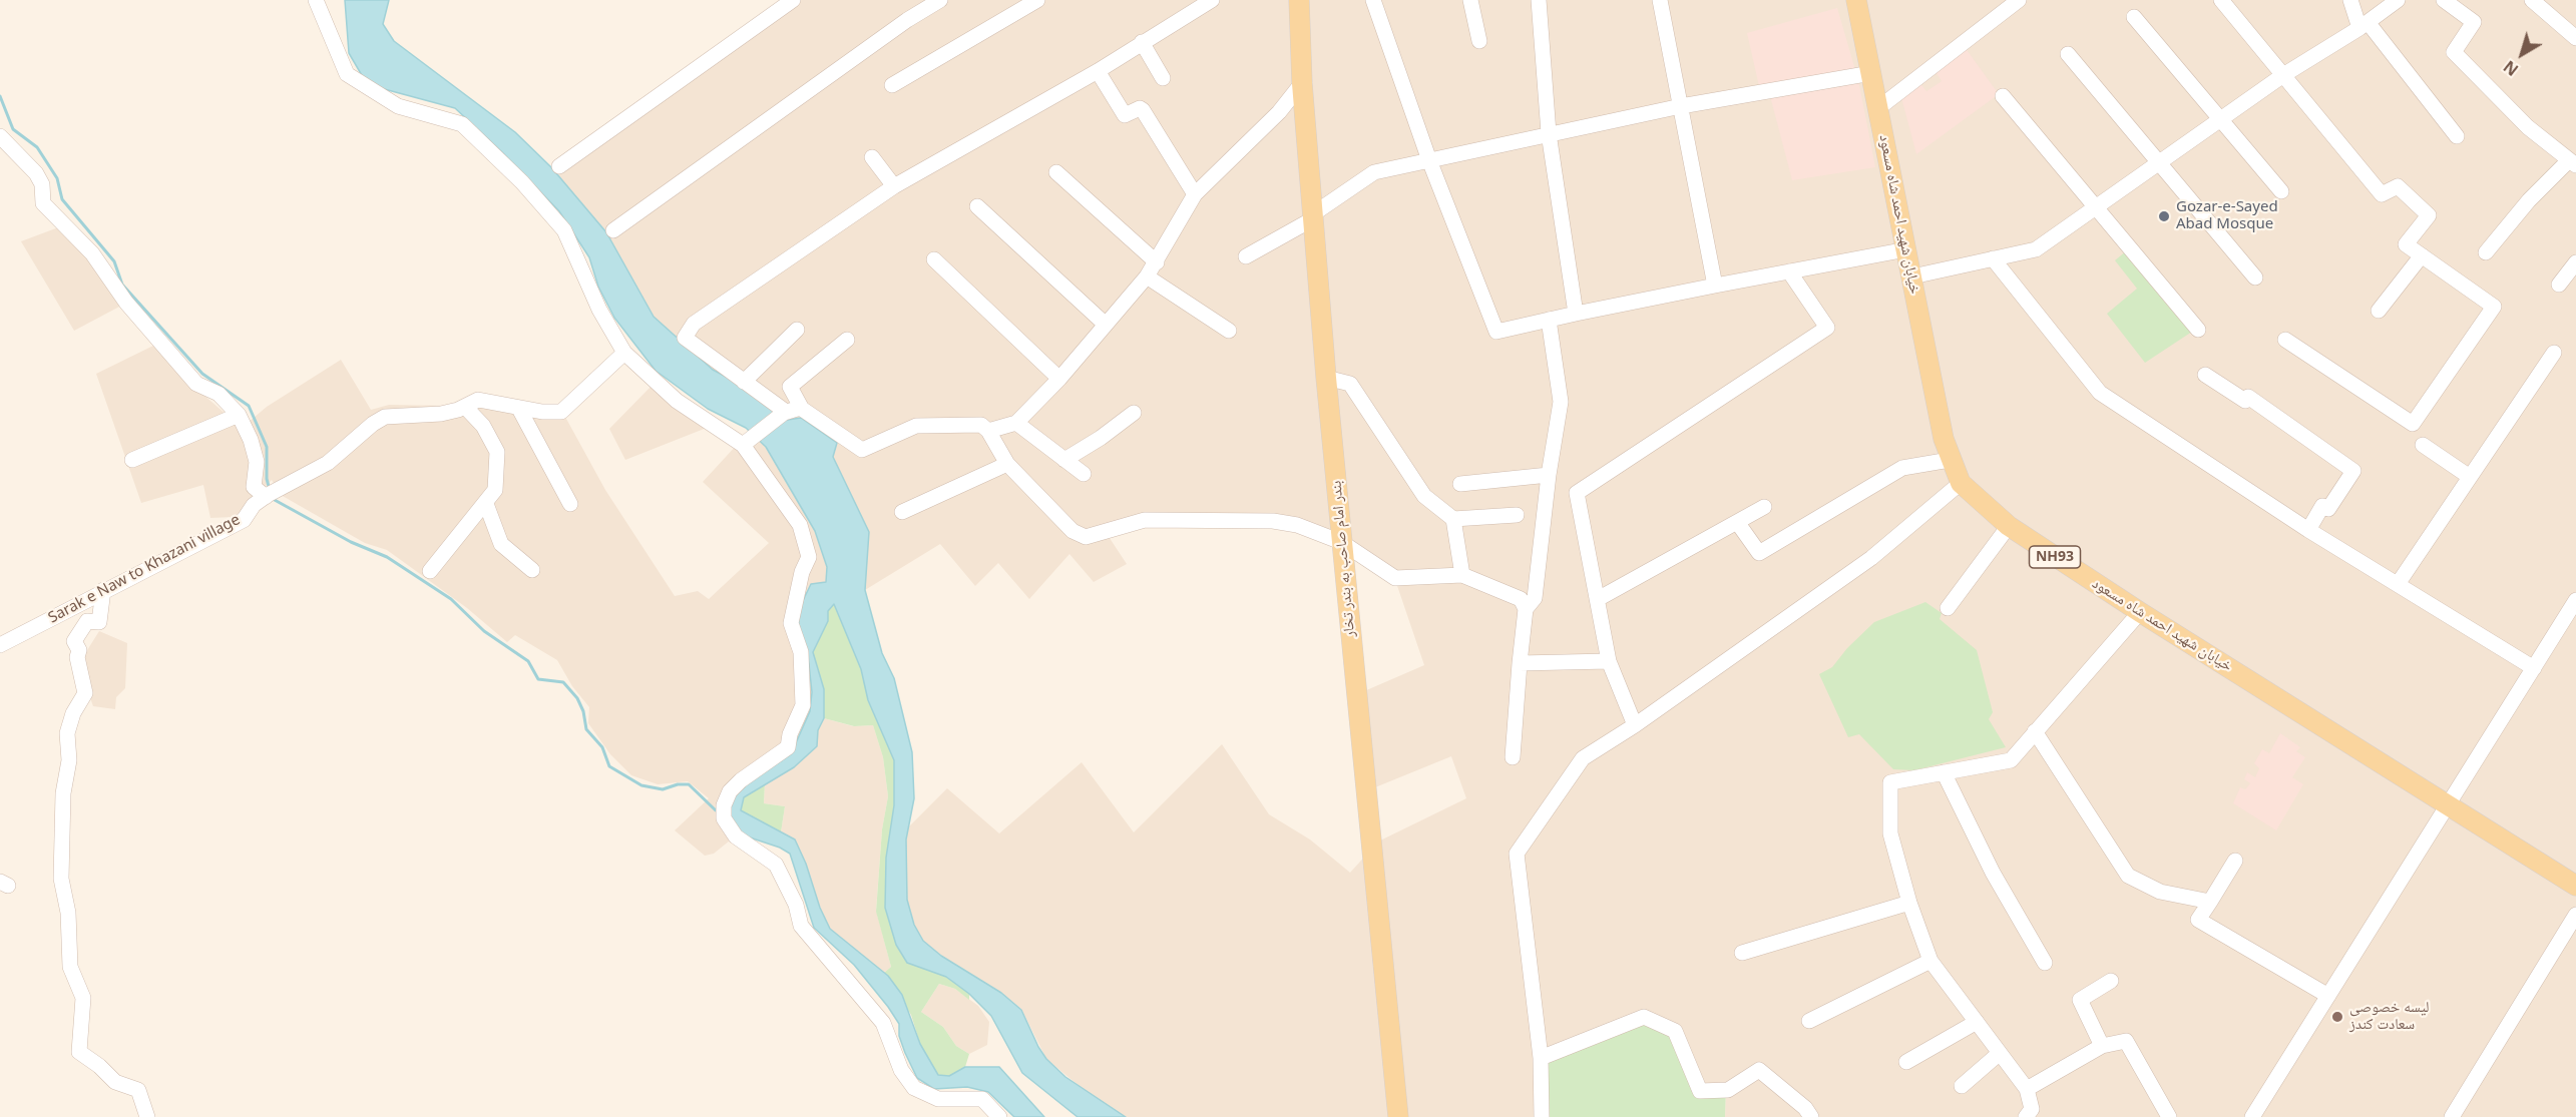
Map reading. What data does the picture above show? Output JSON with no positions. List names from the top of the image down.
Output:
{
  "streets": {
    "main road": ["خیابان شهید احمد شاه مسعود", "NH93", "بندر امام صاحب به بندر تخار"],
    "street": ["Sarak e Naw to Khazani village"]
  },
  "places": ["Gozar-e-Sayed Abad Mosque", "لیسه خصوصی سعادت کندز"],
  "north": "bottom left"
}
